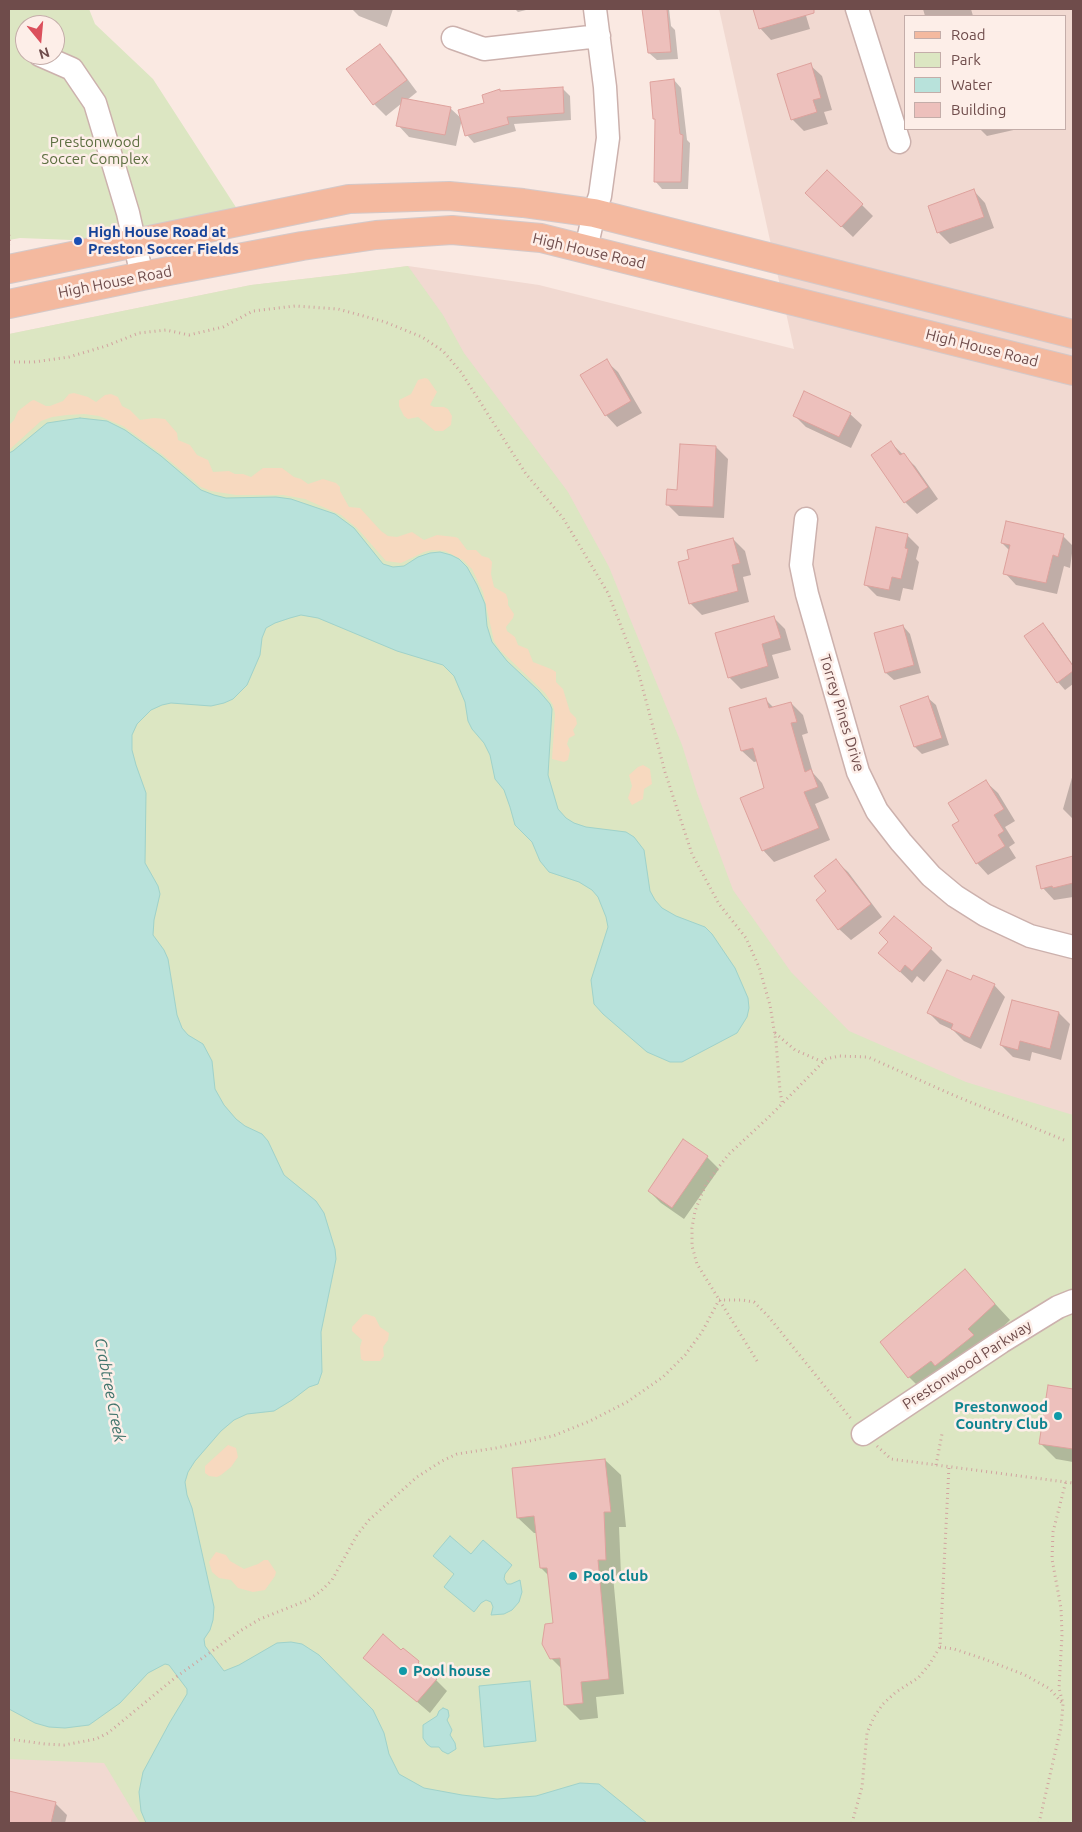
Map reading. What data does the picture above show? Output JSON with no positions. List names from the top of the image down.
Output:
{
  "streets": {
    "main road": ["High House Road"],
    "street": ["Torrey Pines Drive", "Prestonwood Parkway"]
  },
  "water": ["Crabtree Creek"],
  "parks": ["Prestonwood Soccer Complex"],
  "places": [
    "High House Road at Preston Soccer Fields",
    "Prestonwood Country Club",
    "Pool club",
    "Pool house"
  ],
  "legend": [
    "Road",
    "Park",
    "Water",
    "Building"
  ],
  "north": "bottom"
}
